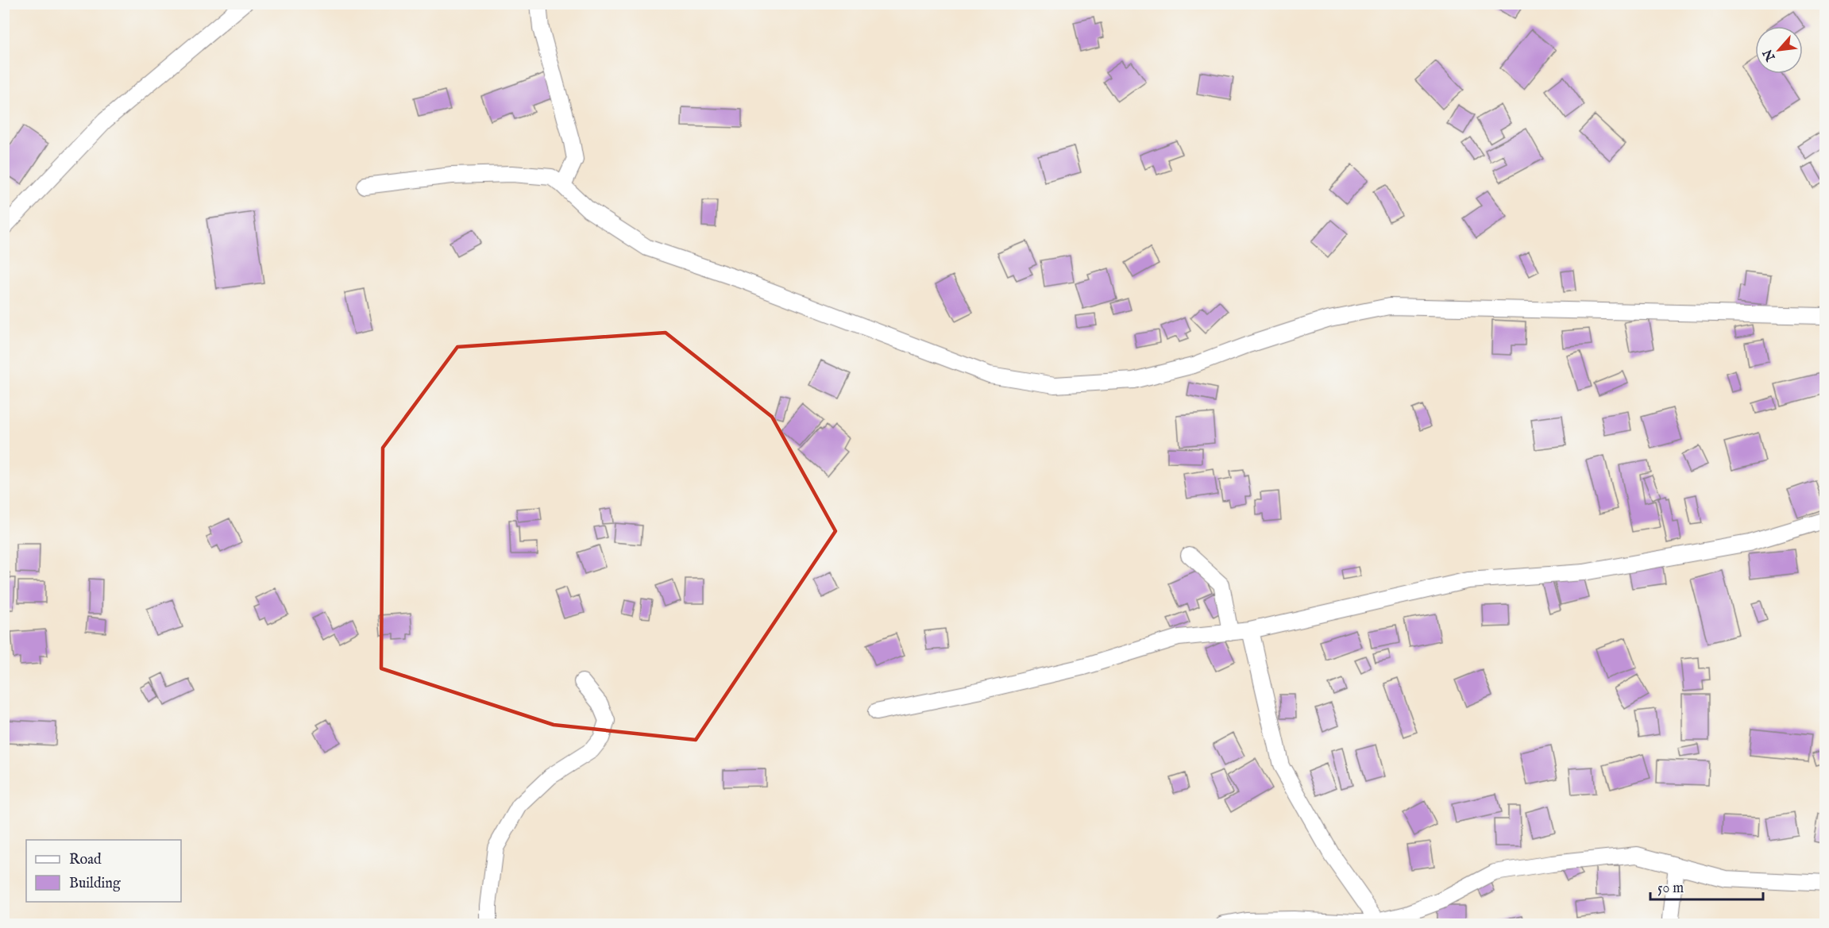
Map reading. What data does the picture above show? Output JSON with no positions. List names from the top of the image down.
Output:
{
  "legend": ["Road", "Building"],
  "scale_bar": "50 m",
  "north": "bottom left"
}
